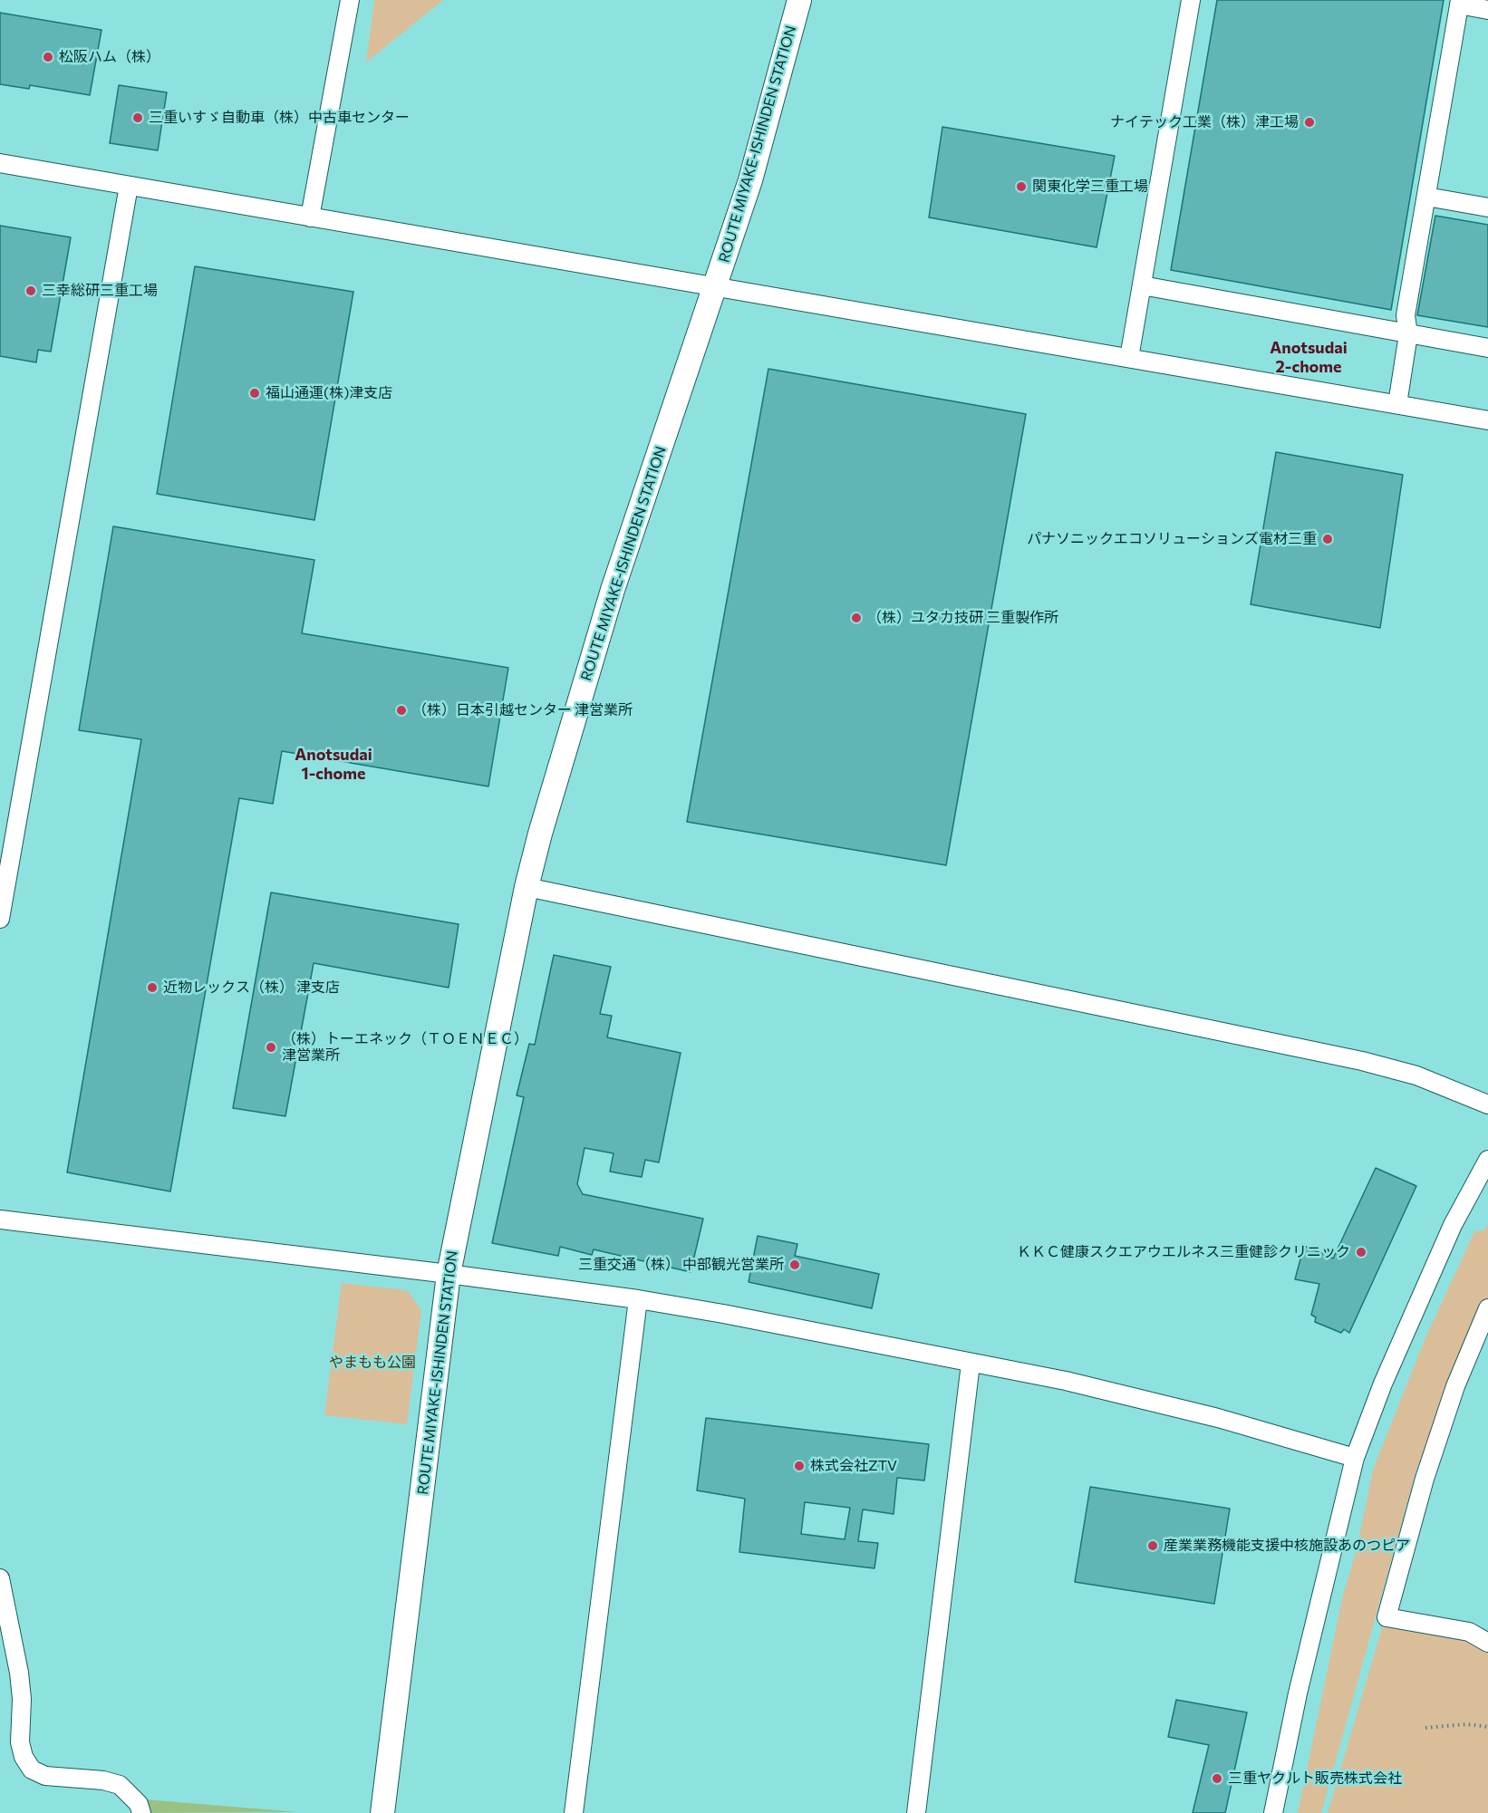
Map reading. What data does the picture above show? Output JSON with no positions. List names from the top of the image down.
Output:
{
  "streets": {
    "main road": ["ROUTE MIYAKE-ISHINDEN STATION"]
  },
  "districts": ["Anotsudai 2-chome", "Anotsudai 1-chome"],
  "parks": ["やまもも公園"],
  "places": [
    "松阪ハム（株）",
    "三重いすゞ自動車（株）中古車センター",
    "ナイテック工業（株）津工場",
    "関東化学三重工場",
    "三幸総研三重工場",
    "福山通運(株)津支店",
    "パナソニックエコソリューションズ電材三重",
    "（株）ユタカ技研 三重製作所",
    "（株）日本引越センター 津営業所",
    "近物レックス（株） 津支店",
    "（株）トーエネック（ＴＯＥＮＥＣ） 津営業所",
    "ＫＫＣ健康スクエアウエルネス三重健診クリニック",
    "三重交通（株） 中部観光営業所",
    "株式会社ZTV",
    "産業業務機能支援中核施設あのつピア",
    "三重ヤクルト販売株式会社"
  ]
}
